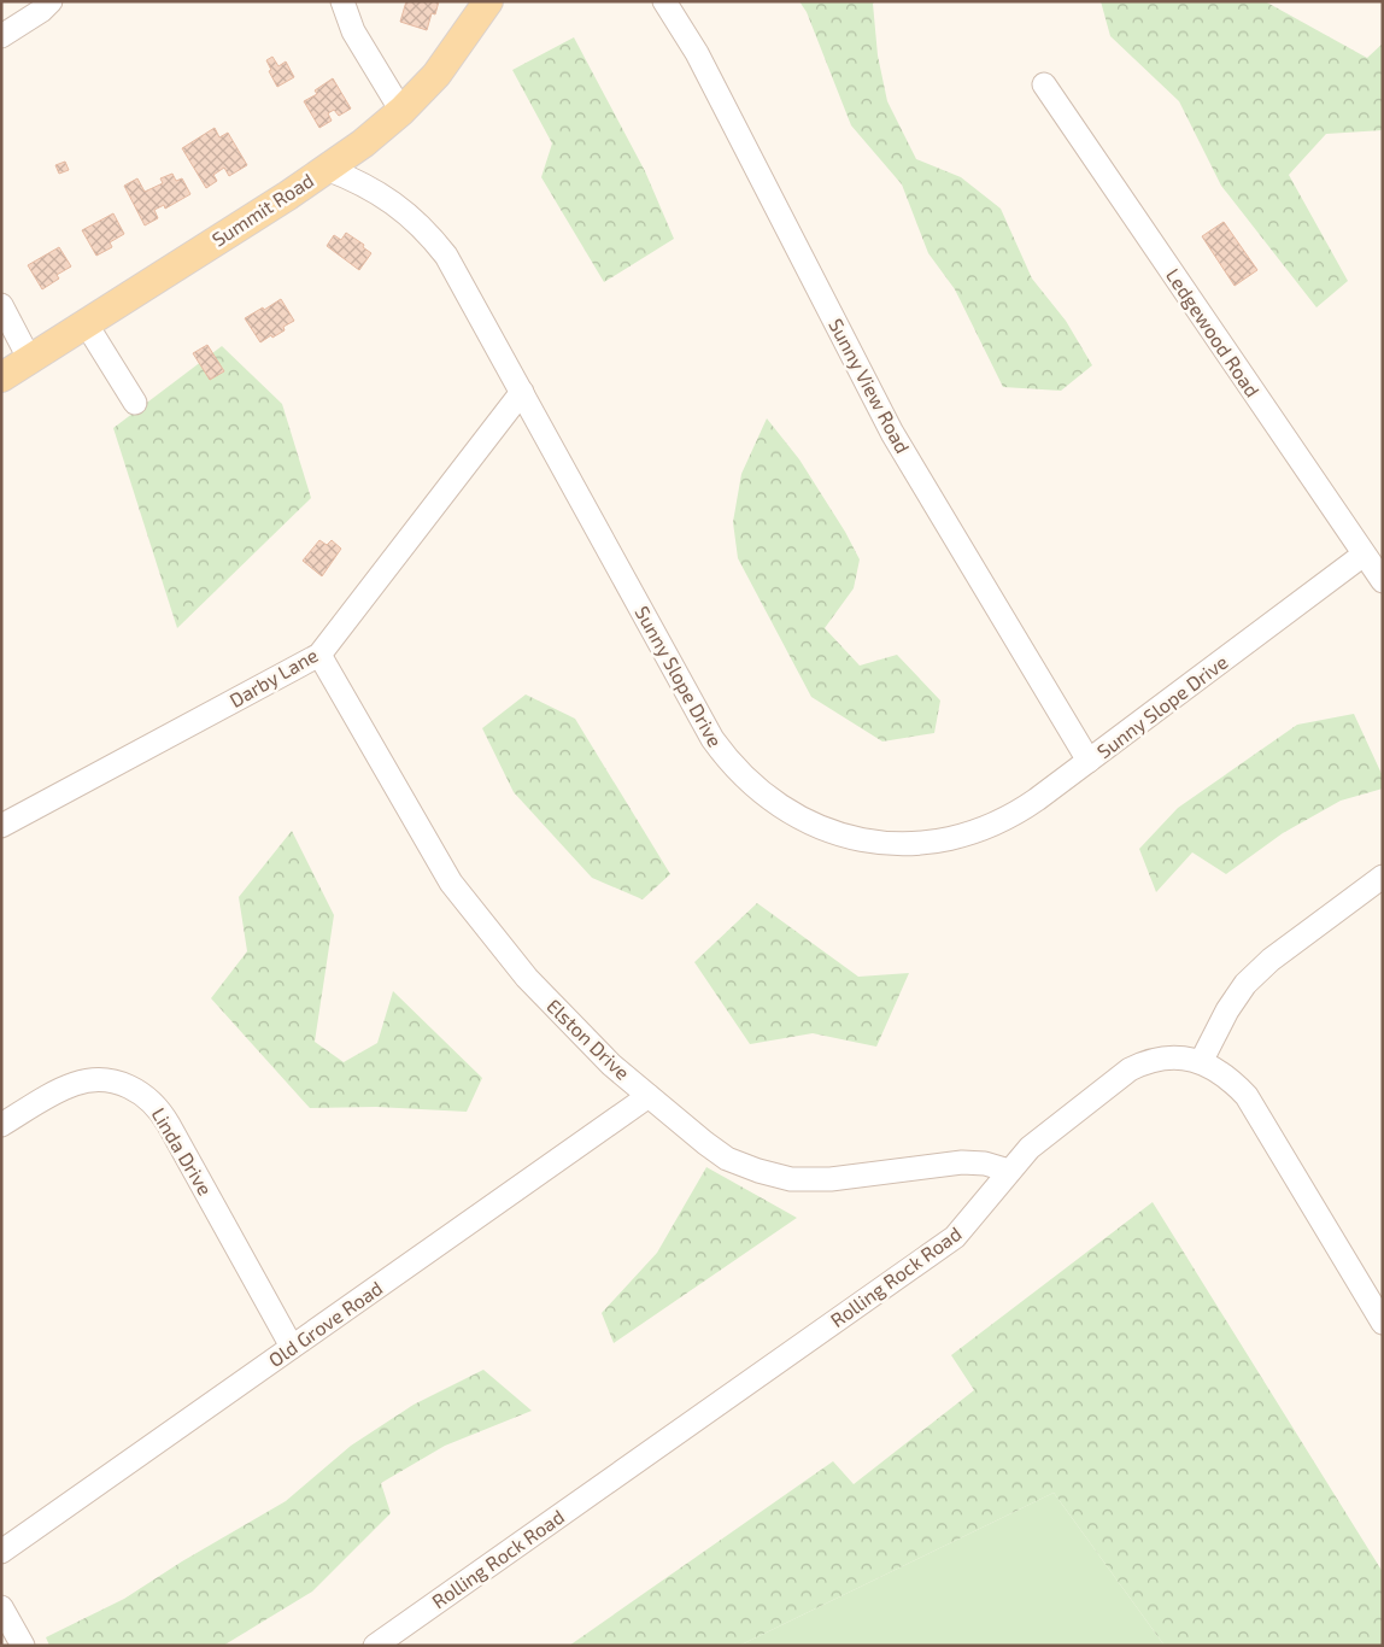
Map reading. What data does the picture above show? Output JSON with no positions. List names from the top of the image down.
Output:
{
  "streets": {
    "main road": ["Summit Road"],
    "street": [
      "Ledgewood Road",
      "Sunny View Road",
      "Sunny Slope Drive",
      "Darby Lane",
      "Elston Drive",
      "Linda Drive",
      "Rolling Rock Road",
      "Old Grove Road"
    ]
  },
  "crossings": [
    ["Summit Road", "Sunny Slope Drive"],
    ["Ledgewood Road", "Sunny Slope Drive"],
    ["Sunny View Road", "Sunny Slope Drive"],
    ["Sunny Slope Drive", "Darby Lane"],
    ["Darby Lane", "Elston Drive"],
    ["Elston Drive", "Rolling Rock Road"],
    ["Elston Drive", "Old Grove Road"],
    ["Linda Drive", "Old Grove Road"]
  ]
}
